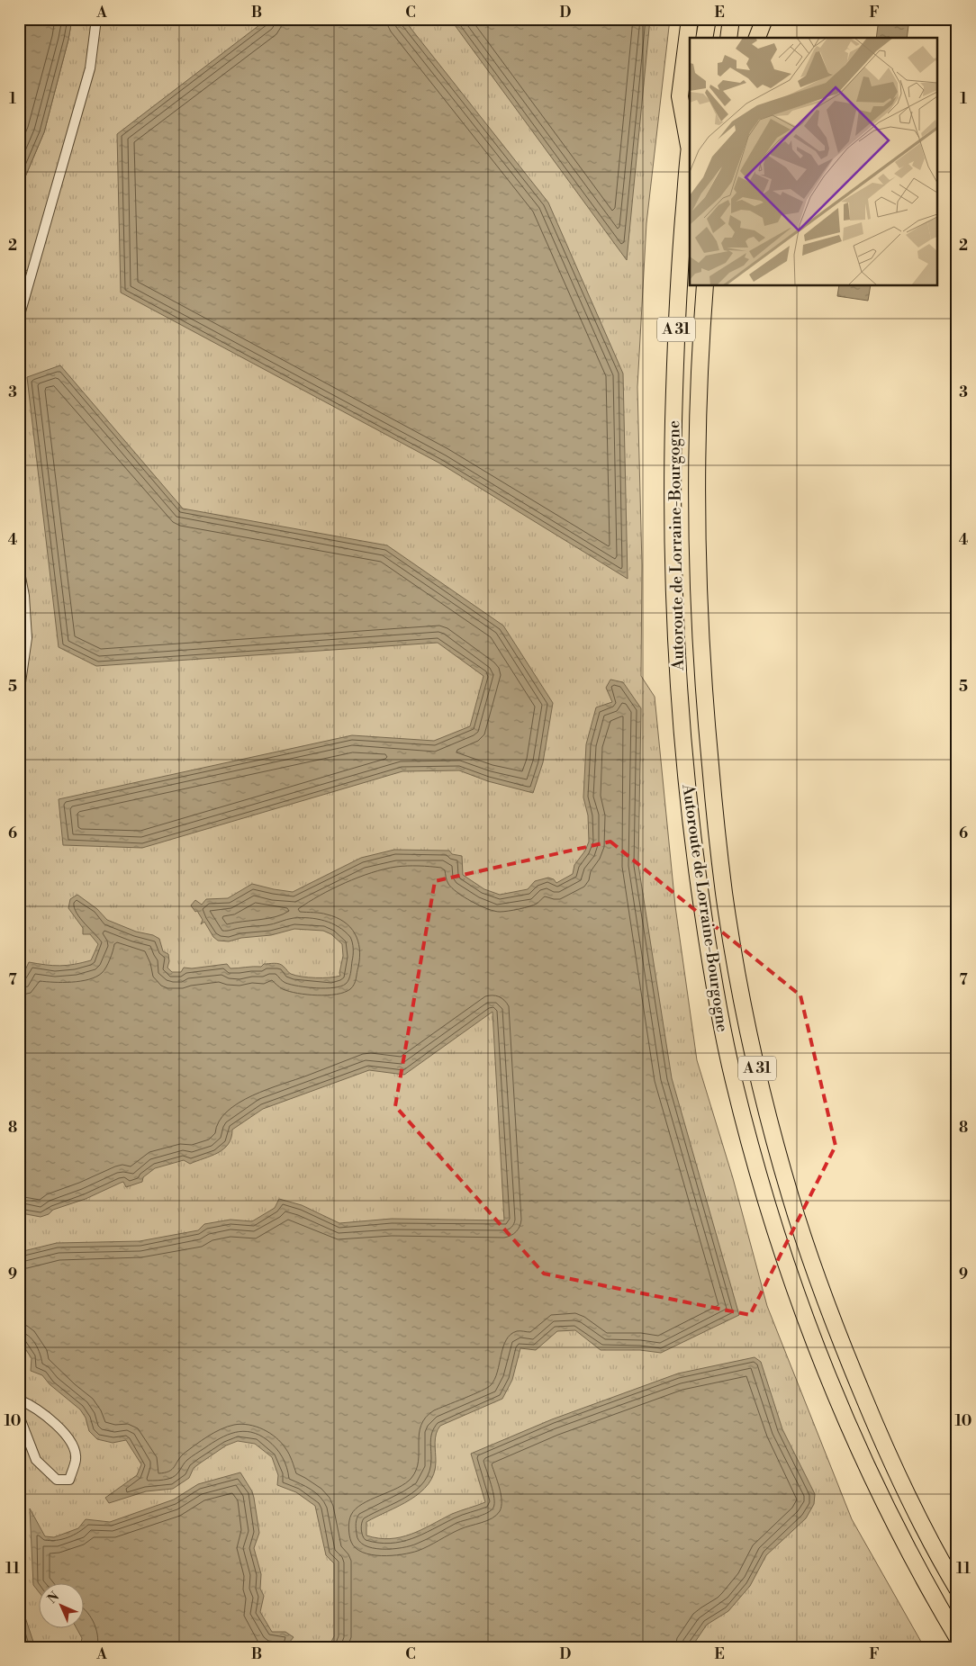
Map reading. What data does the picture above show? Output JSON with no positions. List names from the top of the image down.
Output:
{
  "streets": {
    "highway": ["A 31", "Autoroute de Lorraine-Bourgogne"]
  },
  "north": "top left",
  "grid": {
    "columns": [
      "A",
      "B",
      "C",
      "D",
      "E",
      "F"
    ],
    "rows": [
      "1",
      "2",
      "3",
      "4",
      "5",
      "6",
      "7",
      "8",
      "9",
      "10",
      "11"
    ]
  }
}
